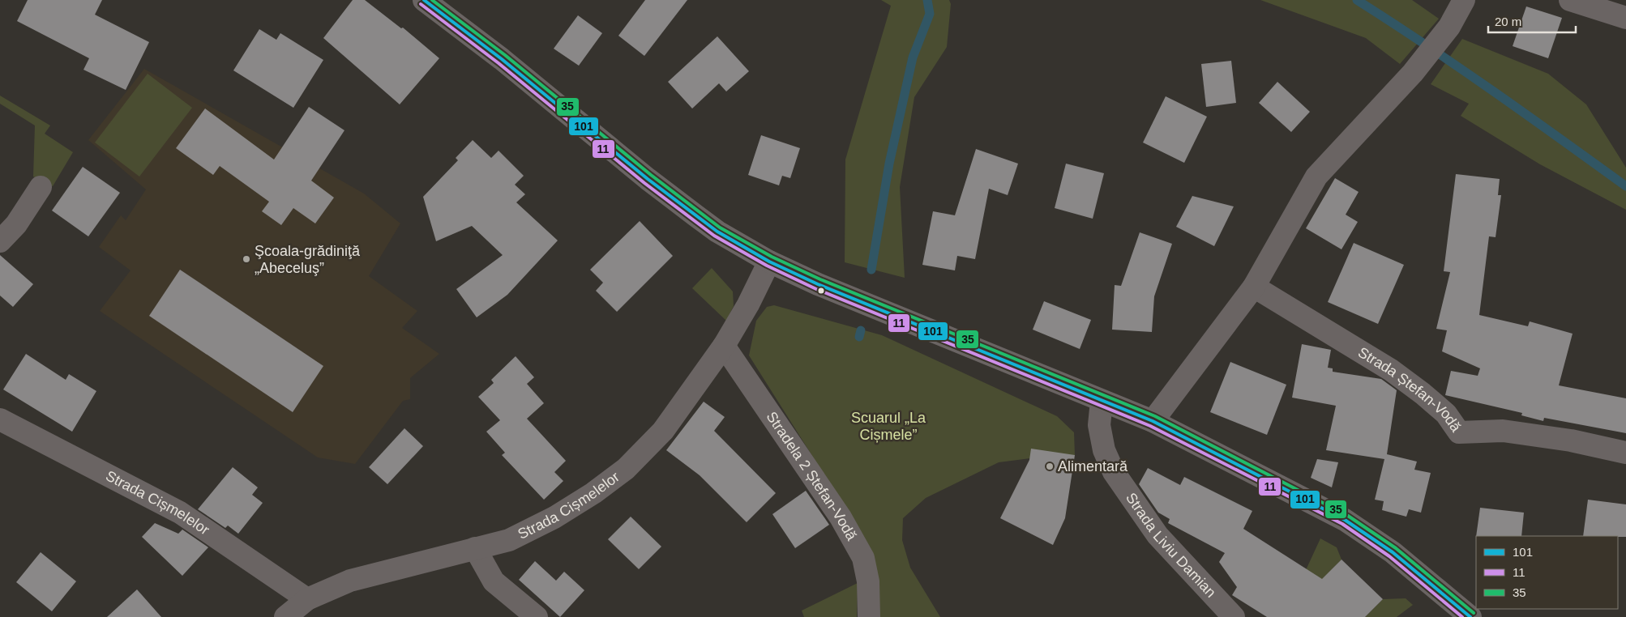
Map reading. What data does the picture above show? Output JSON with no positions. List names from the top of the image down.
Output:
{
  "streets": {
    "street": [
      "Strada Ștefan-Vodă",
      "Stradela 2 Ștefan-Vodă",
      "Strada Cișmelelor",
      "Strada Liviu Damian"
    ]
  },
  "crossings": [
    ["Stradela 2 Ștefan-Vodă", "Strada Cișmelelor"]
  ],
  "parks": ["Scuarul „La Cișmele”"],
  "places": ["Şcoala-grădiniţă „Abeceluş”", "Alimentară"],
  "lines": ["transit line 101", "transit line 35", "transit line 11"],
  "legend": ["101", "11", "35"],
  "scale_bar": "20 m"
}
